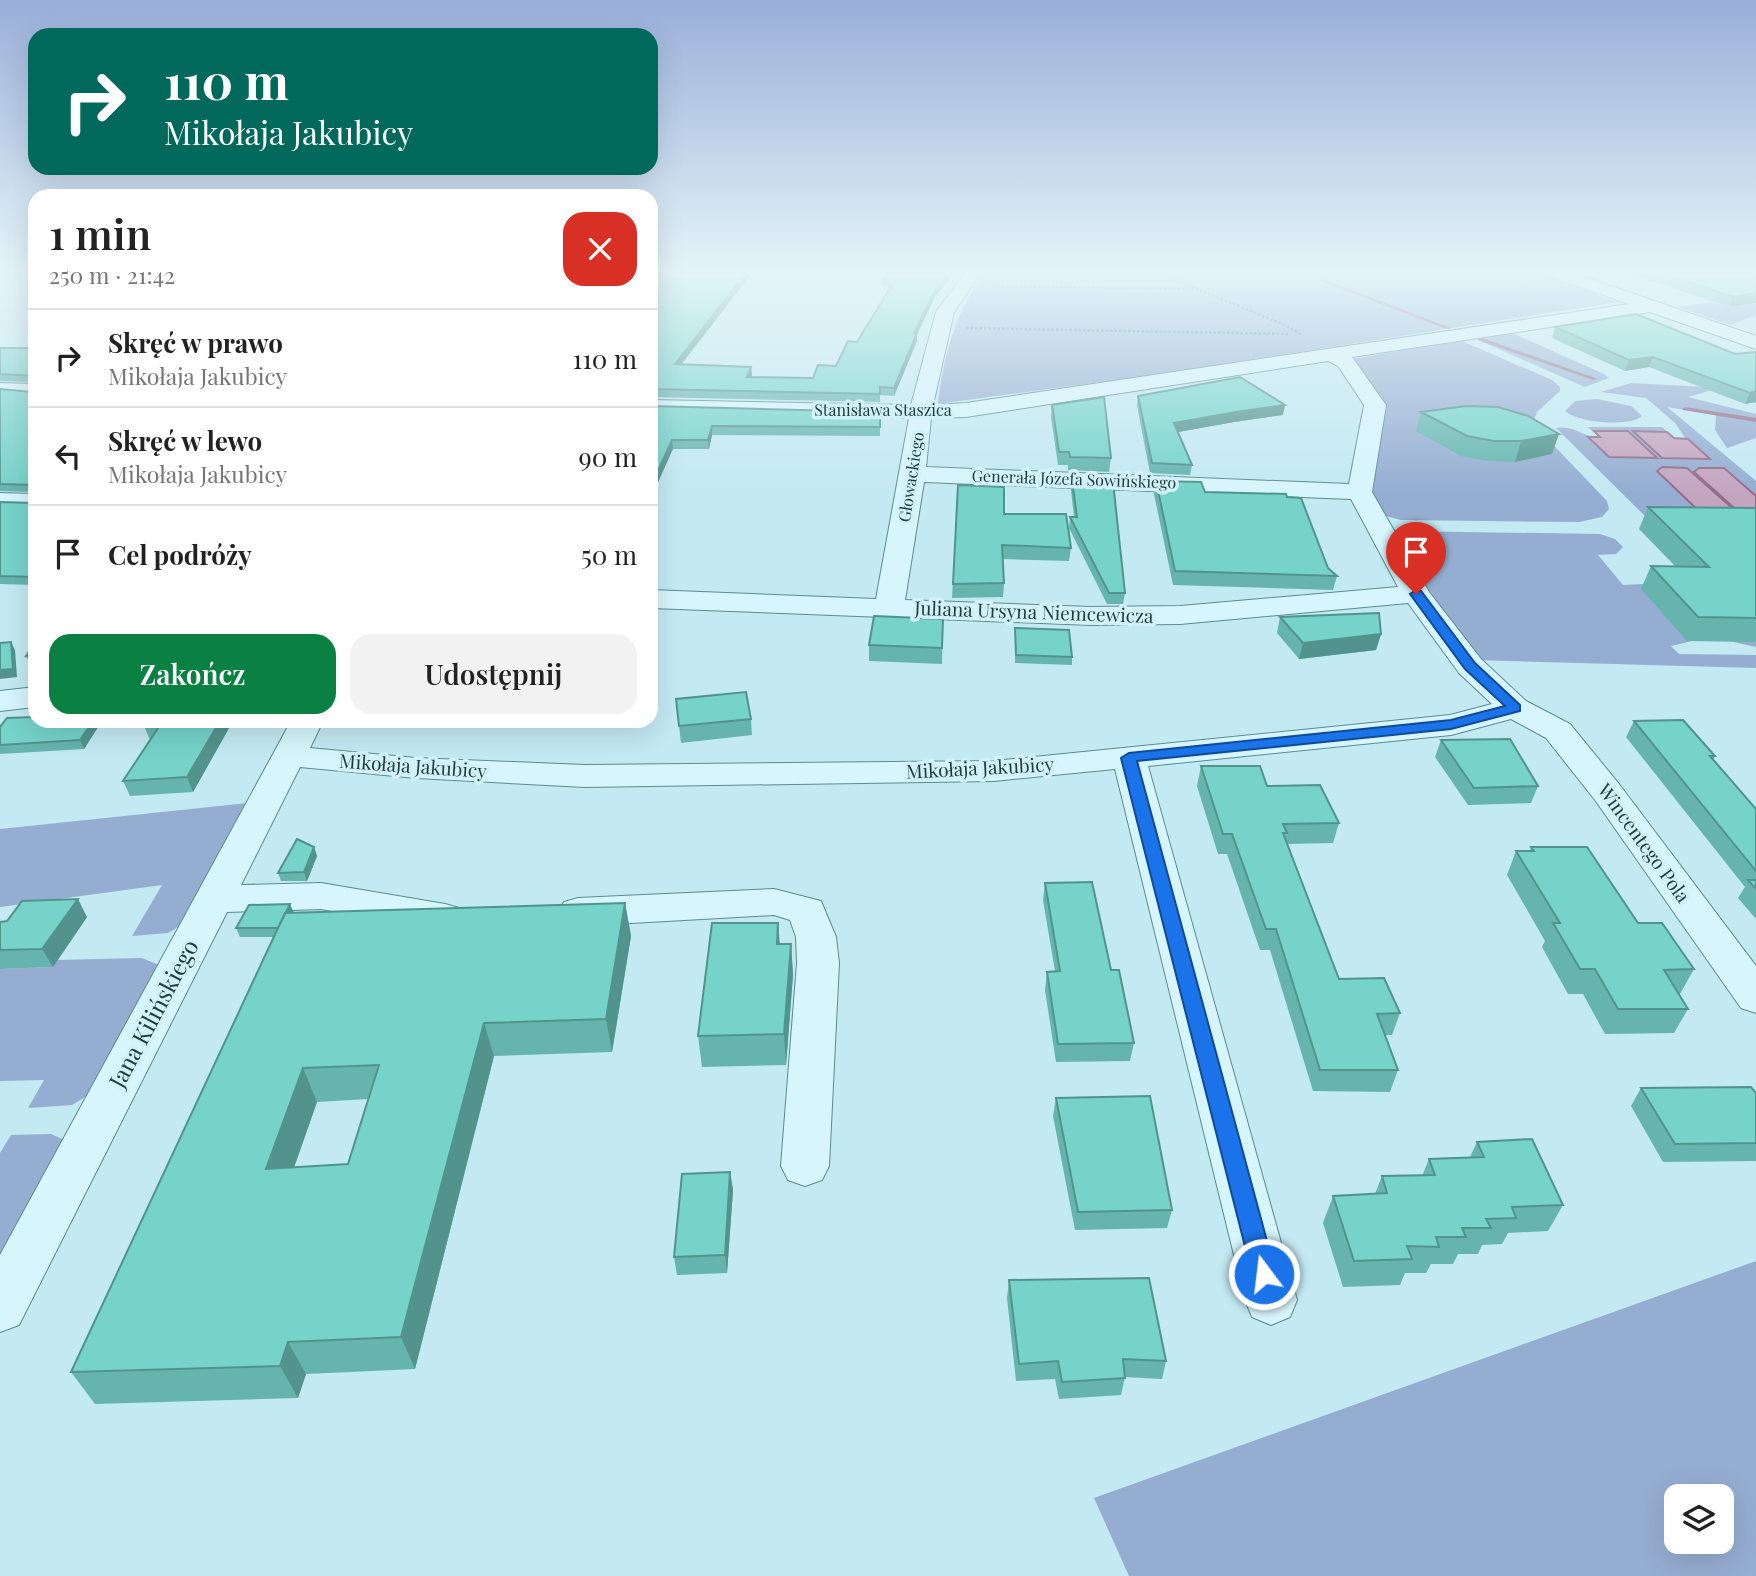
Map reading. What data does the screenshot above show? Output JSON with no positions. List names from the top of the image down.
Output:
{
  "streets": {
    "street": [
      "Stanisława Staszica",
      "Głowackiego",
      "Generała Józefa Sowińskiego",
      "Juliana Ursyna Niemcewicza",
      "Mikołaja Jakubicy",
      "Wincentego Pola",
      "Jana Kilińskiego"
    ]
  },
  "crossings": [
    ["Stanisława Staszica", "Głowackiego"],
    ["Głowackiego", "Generała Józefa Sowińskiego"],
    ["Głowackiego", "Juliana Ursyna Niemcewicza"],
    ["Mikołaja Jakubicy", "Wincentego Pola"],
    ["Mikołaja Jakubicy", "Jana Kilińskiego"]
  ],
  "page": {
    "turn": ["110 m", "Mikołaja Jakubicy"],
    "heading": ["1 min", "250 m · 21:42"],
    "list": [
      {
        "name": "Skręć w prawo",
        "note": "Mikołaja Jakubicy",
        "value": "110 m"
      },
      {
        "name": "Skręć w lewo",
        "note": "Mikołaja Jakubicy",
        "value": "90 m"
      },
      {
        "name": "Cel podróży",
        "value": "50 m"
      }
    ],
    "buttons": ["Zakończ", "Udostępnij"]
  }
}
